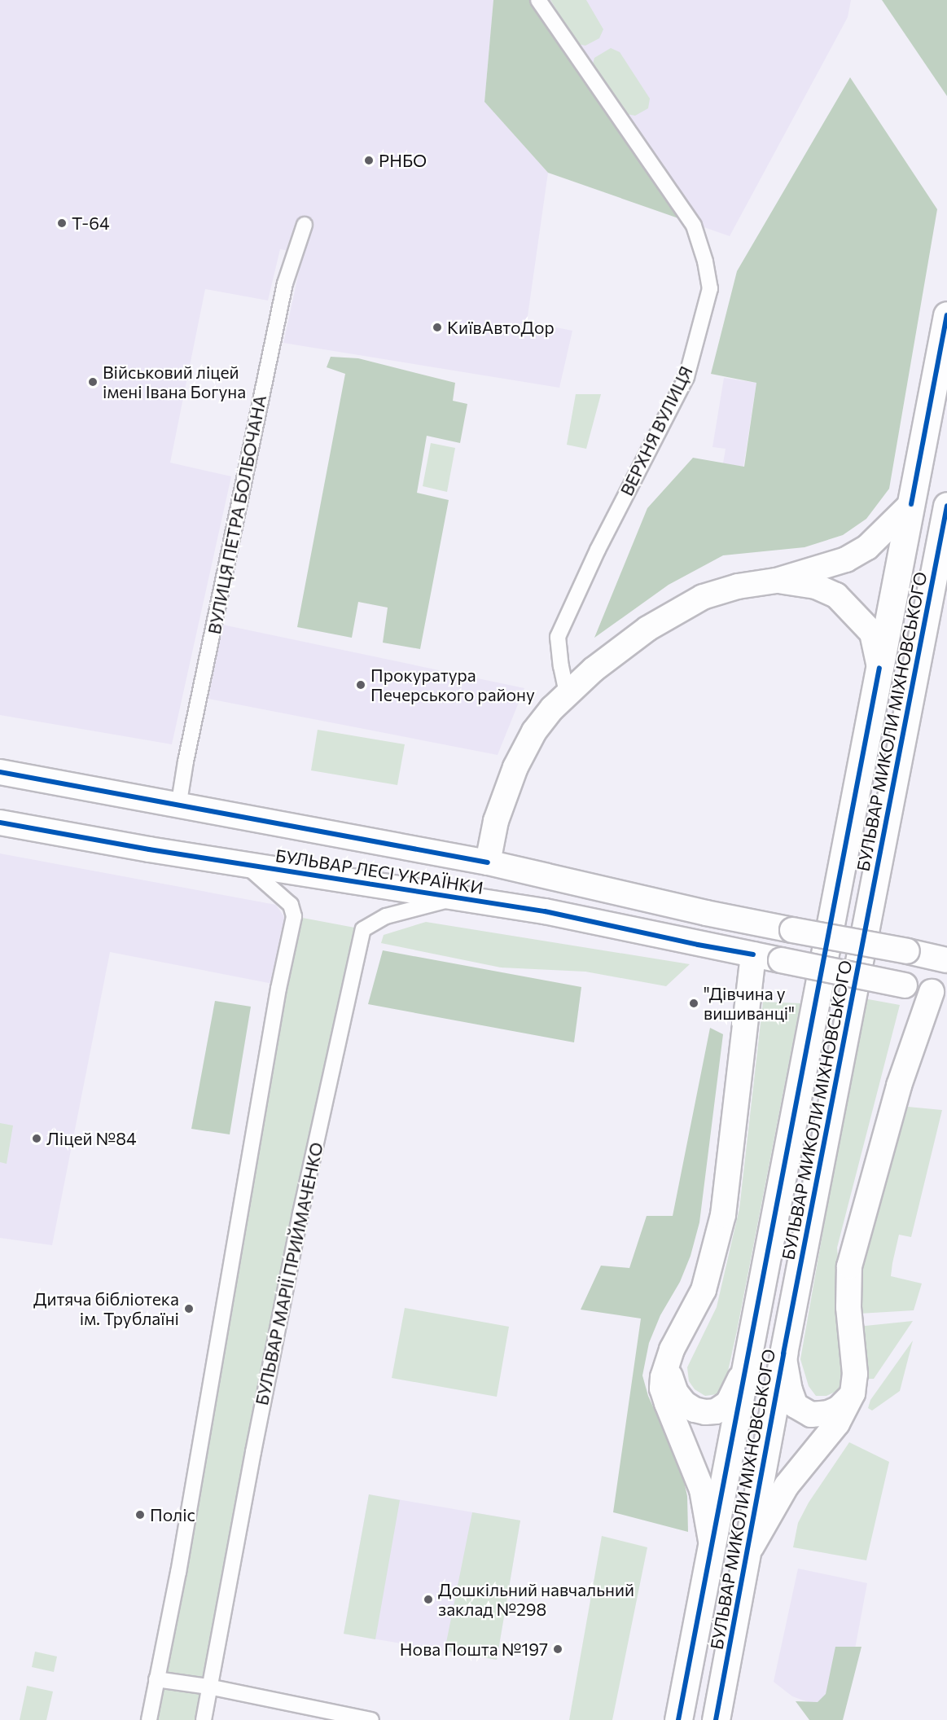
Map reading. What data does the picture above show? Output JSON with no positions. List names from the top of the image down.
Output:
{
  "streets": {
    "highway": ["БУЛЬВАР МИКОЛИ МІХНОВСЬКОГО"],
    "main road": ["БУЛЬВАР ЛЕСІ УКРАЇНКИ"],
    "street": ["ВЕРХНЯ ВУЛИЦЯ", "ВУЛИЦЯ ПЕТРА БОЛБОЧАНА", "БУЛЬВАР МАРІЇ ПРИЙМАЧЕНКО"]
  },
  "crossings": [
    ["ВУЛИЦЯ ПЕТРА БОЛБОЧАНА", "БУЛЬВАР ЛЕСІ УКРАЇНКИ"],
    ["БУЛЬВАР ЛЕСІ УКРАЇНКИ", "БУЛЬВАР МАРІЇ ПРИЙМАЧЕНКО"]
  ],
  "places": [
    "РНБО",
    "Т-64",
    "КиївАвтоДор",
    "Військовий ліцей імені Івана Богуна",
    "Прокуратура Печерського району",
    "\"Дівчина у вишиванці\"",
    "Ліцей №84",
    "Дитяча бібліотека ім. Трублаїні",
    "Поліс",
    "Дошкільний навчальний заклад №298",
    "Нова Пошта №197"
  ]
}
